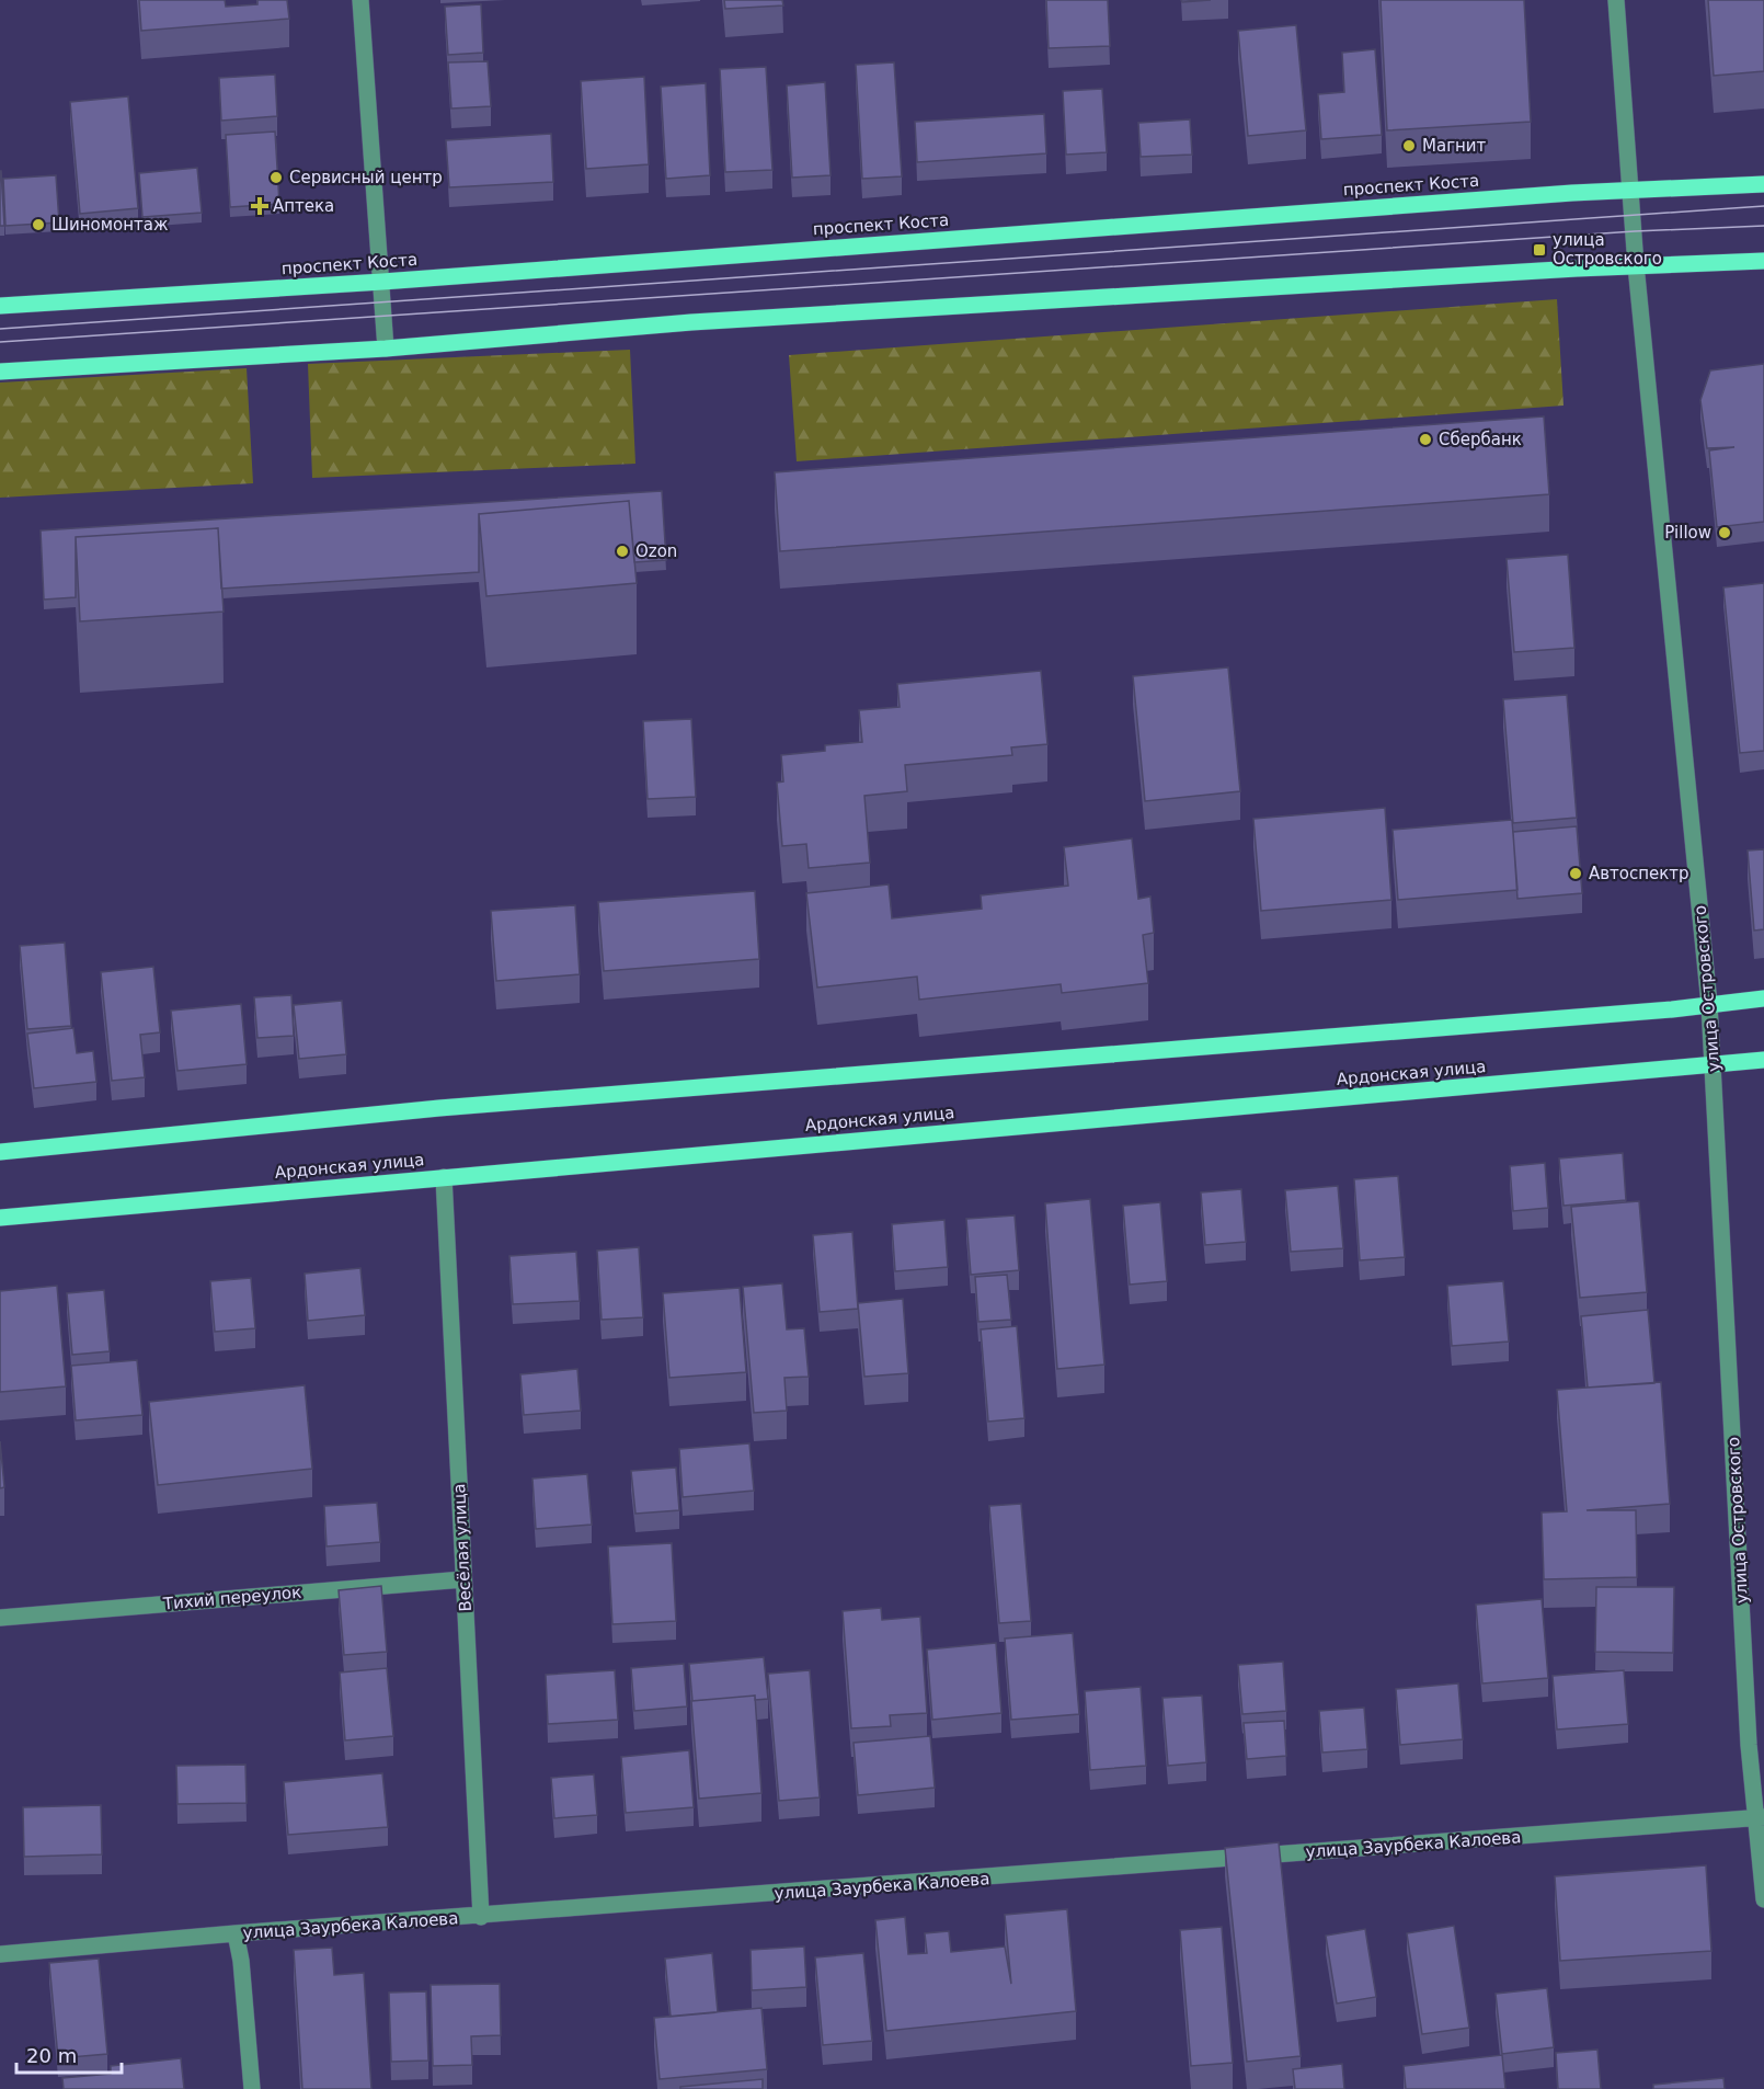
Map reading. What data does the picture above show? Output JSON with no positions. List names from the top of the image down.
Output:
{
  "streets": {
    "main road": ["проспект Коста", "Ардонская улица"],
    "street": [
      "улица Островского",
      "Весёлая улица",
      "Тихий переулок",
      "улица Заурбека Калоева"
    ]
  },
  "crossings": [
    ["проспект Коста", "улица Островского"],
    ["улица Островского", "Ардонская улица"],
    ["улица Островского", "улица Заурбека Калоева"],
    ["Ардонская улица", "Весёлая улица"],
    ["Весёлая улица", "Тихий переулок"],
    ["Весёлая улица", "улица Заурбека Калоева"]
  ],
  "places": {
    "other": [
      "Магнит",
      "Сервисный центр",
      "Шиномонтаж",
      "Сбербанк",
      "Pillow",
      "Ozon",
      "Автоспектр"
    ],
    "health": ["Аптека"],
    "transit": ["улица Островского"]
  },
  "scale_bar": "20 m"
}
